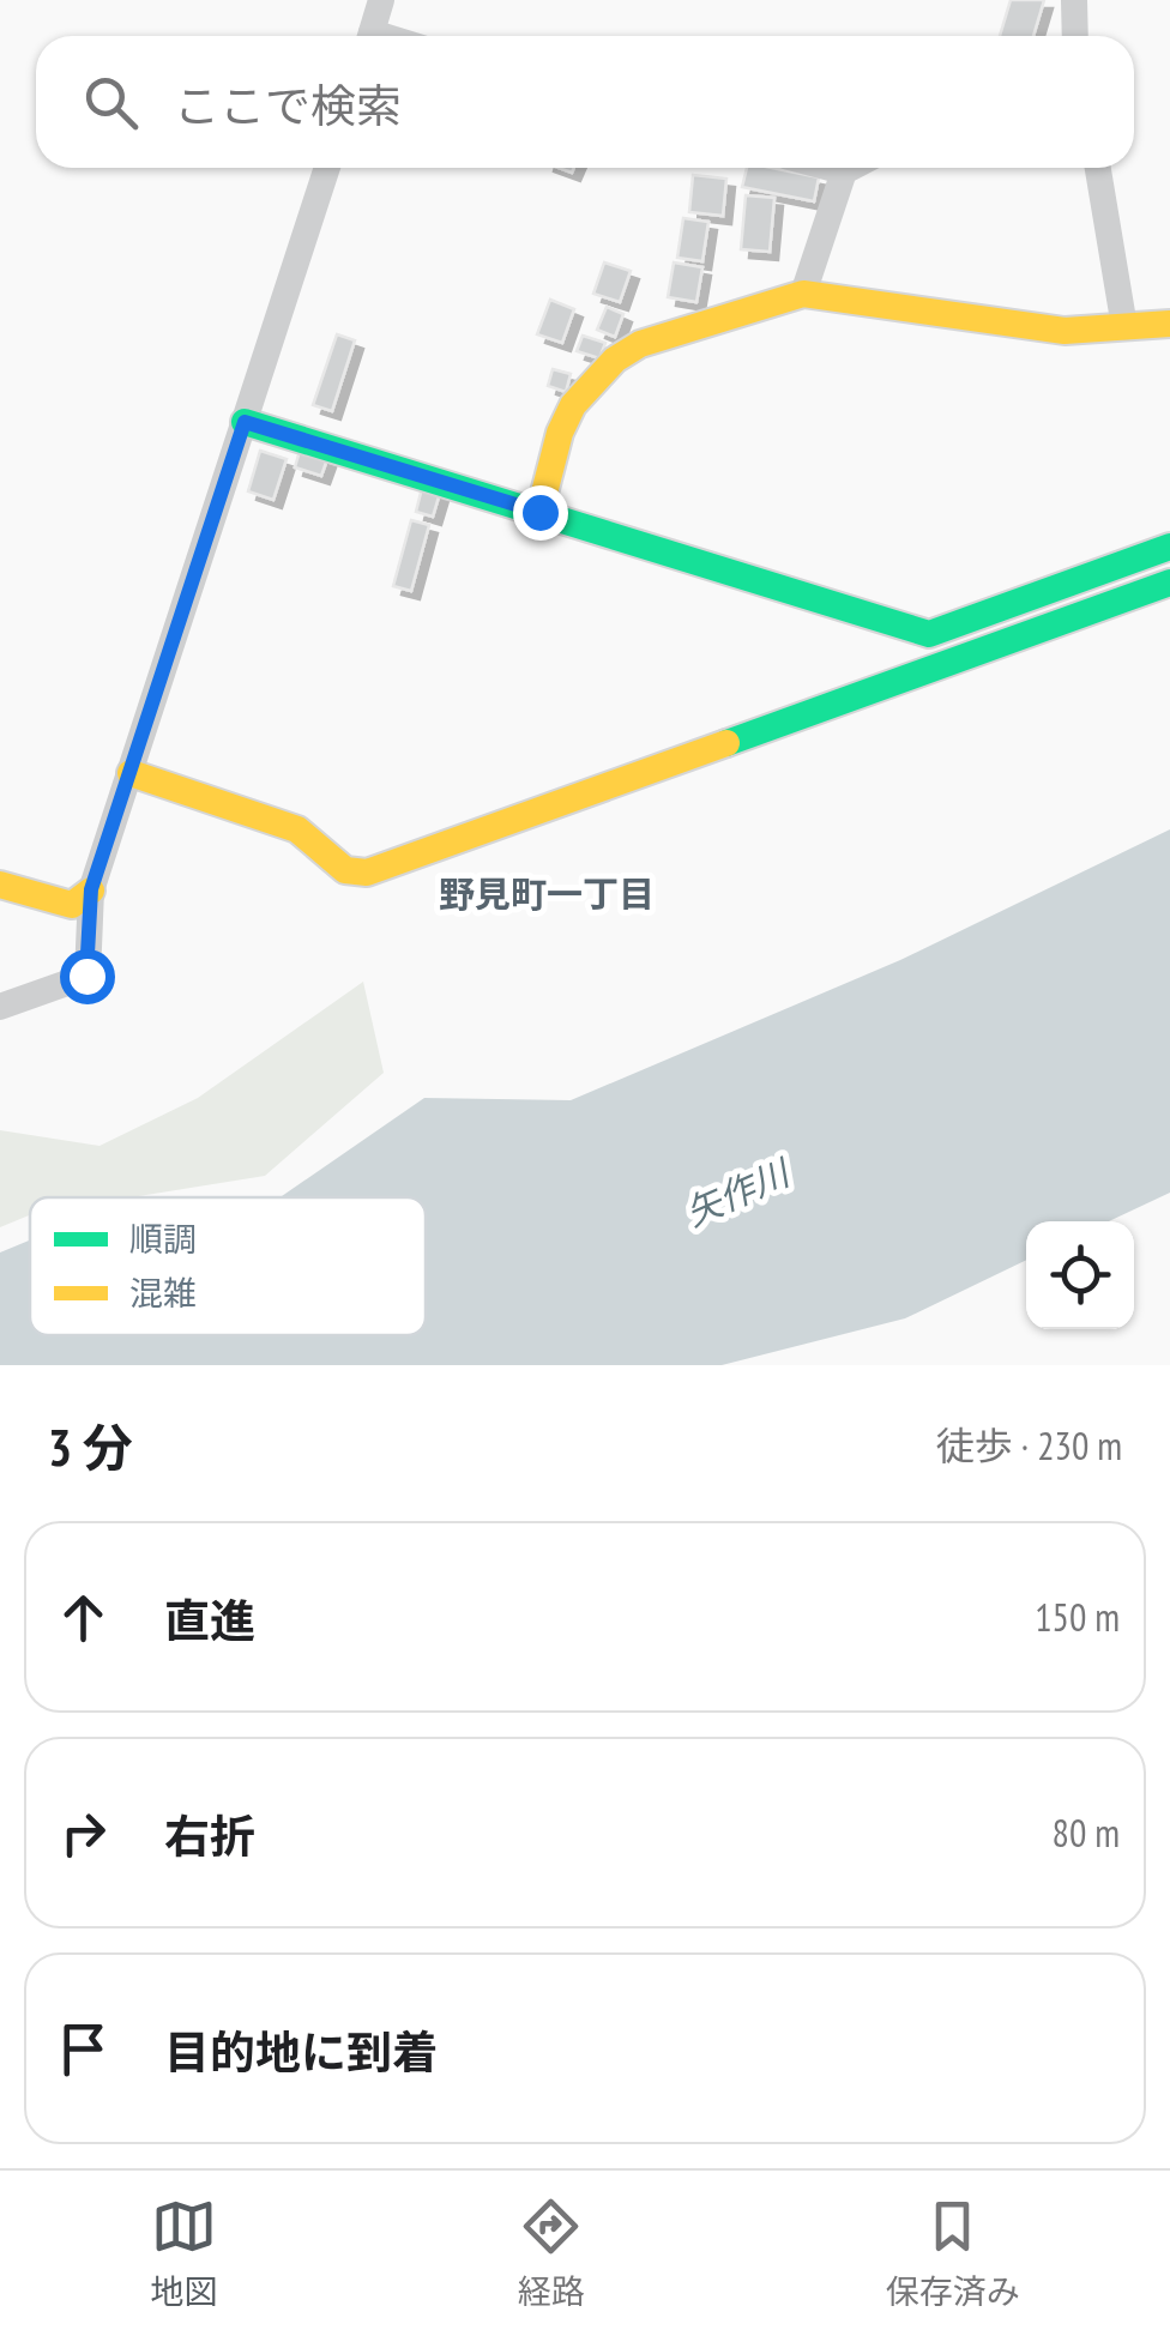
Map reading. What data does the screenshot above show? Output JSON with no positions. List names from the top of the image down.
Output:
{
  "districts": ["野見町一丁目"],
  "water": ["矢作川"],
  "legend": ["順調", "混雑"],
  "page": {
    "search": "ここで検索",
    "heading": ["3 分", "徒歩 · 230 m"],
    "list": [
      ["直進", "150 m"],
      ["右折", "80 m"],
      "目的地に到着"
    ],
    "nav": ["地図", "経路", "保存済み"]
  }
}
